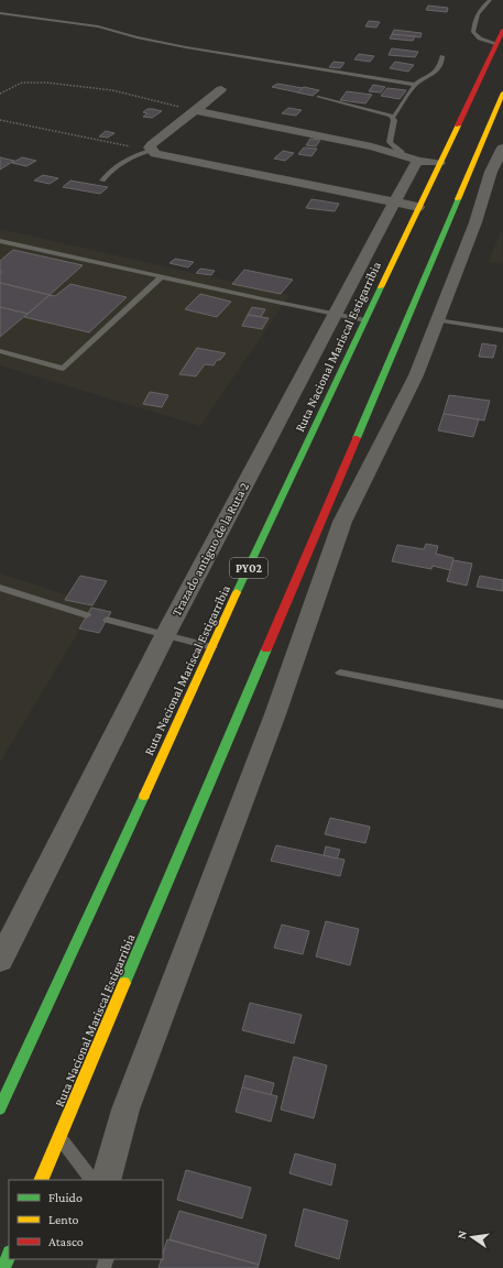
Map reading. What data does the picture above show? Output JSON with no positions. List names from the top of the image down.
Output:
{
  "streets": {
    "highway": ["Ruta Nacional Mariscal Estigarribia", "PY02"],
    "street": ["Trazado antiguo de la Ruta 2"]
  },
  "legend": ["Fluido", "Lento", "Atasco"],
  "north": "left"
}
